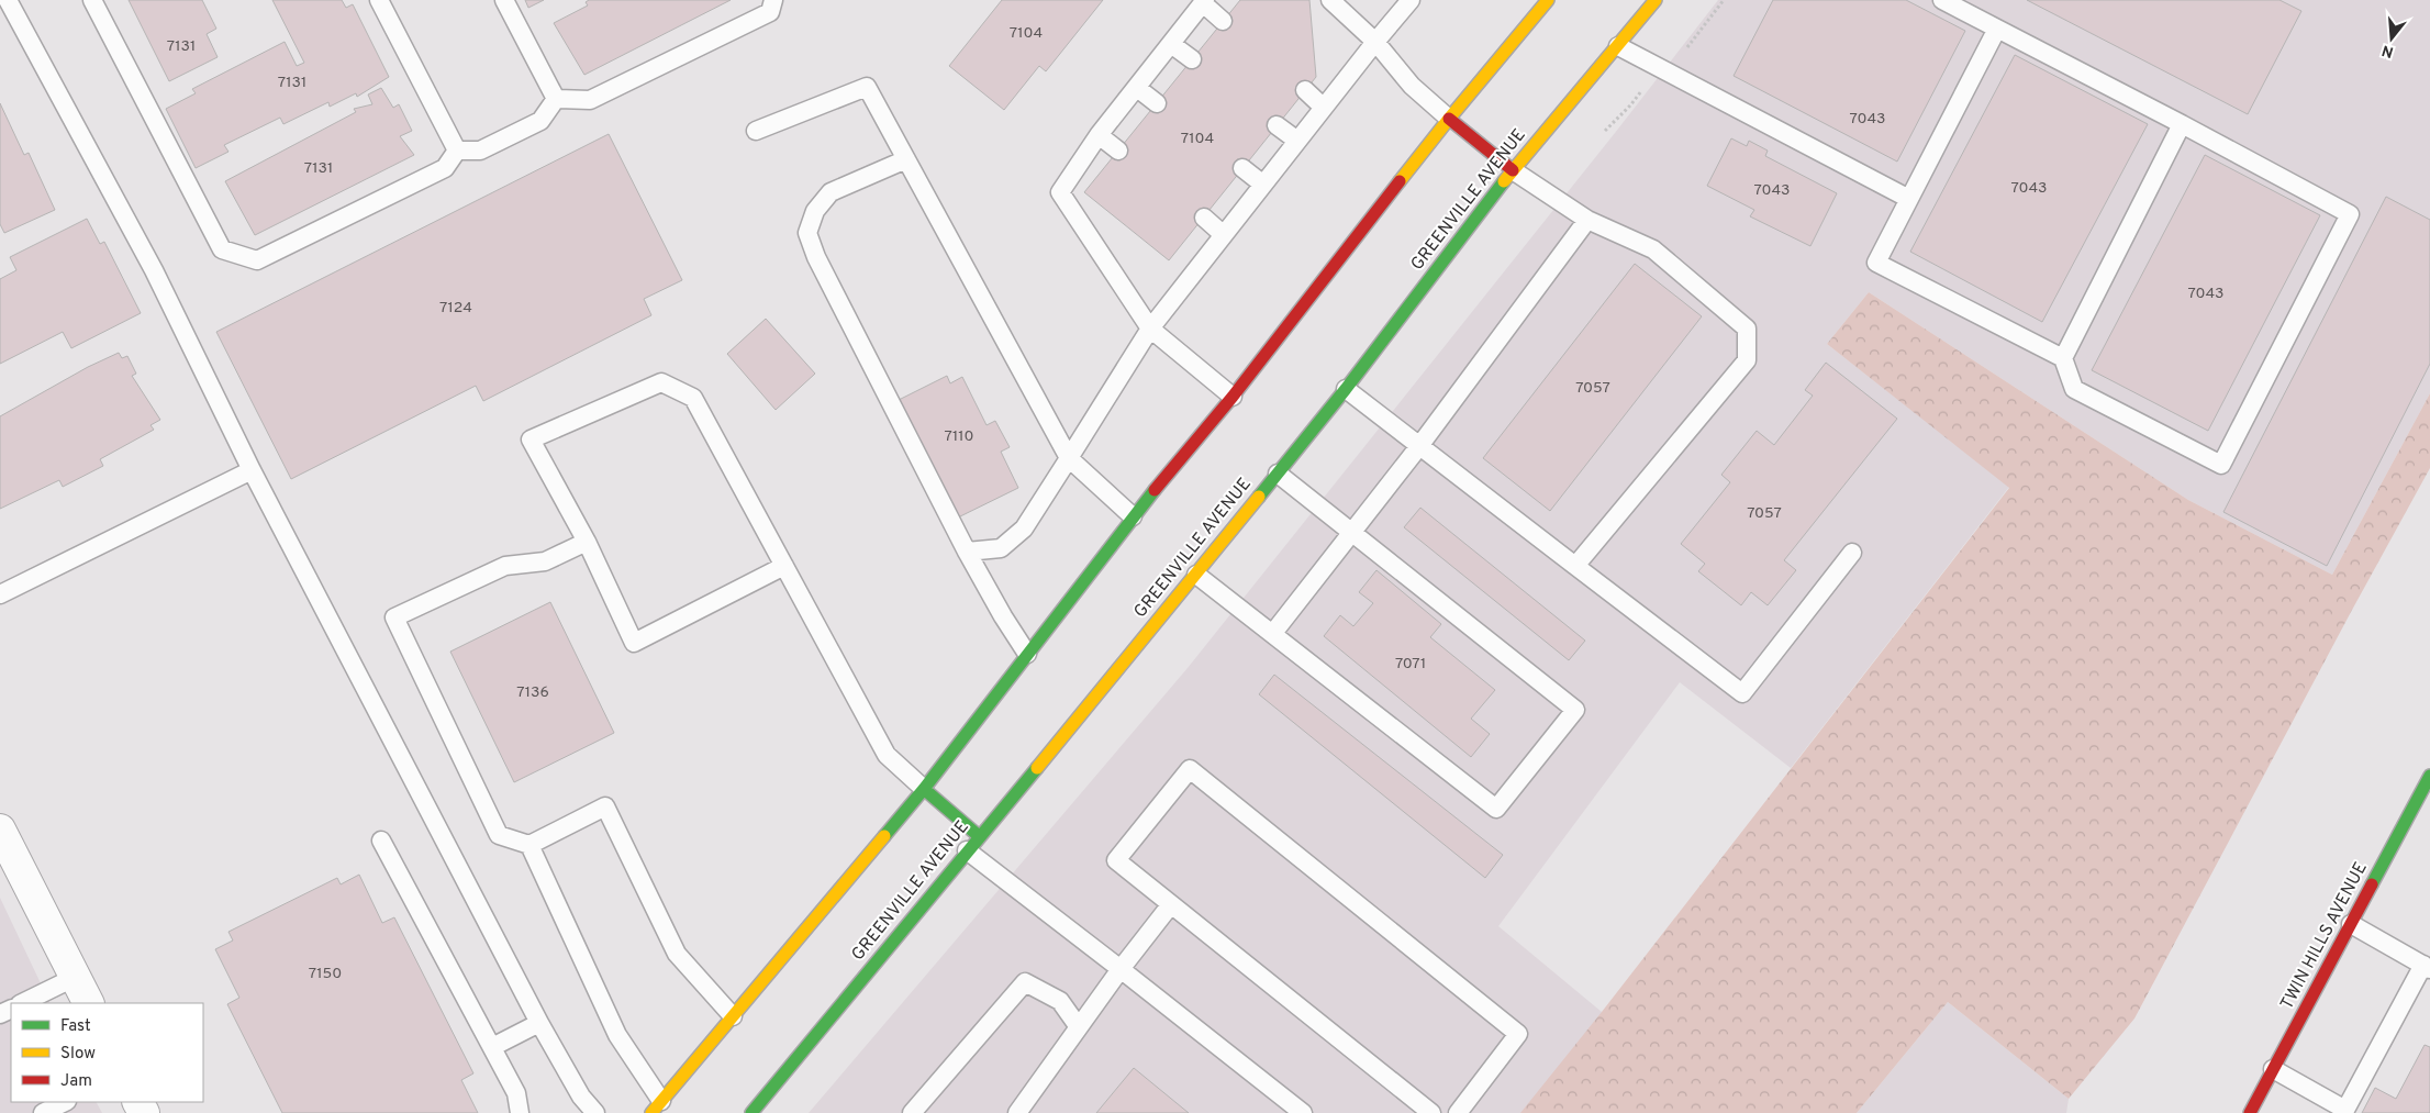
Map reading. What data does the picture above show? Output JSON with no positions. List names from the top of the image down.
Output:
{
  "streets": {
    "main road": ["GREENVILLE AVENUE", "TWIN HILLS AVENUE"]
  },
  "house_numbers": [
    "7104",
    "7131",
    "7131",
    "7043",
    "7104",
    "7131",
    "7043",
    "7043",
    "7043",
    "7124",
    "7057",
    "7110",
    "7057",
    "7071",
    "7136",
    "7150"
  ],
  "legend": ["Fast", "Slow", "Jam"],
  "north": "bottom"
}
